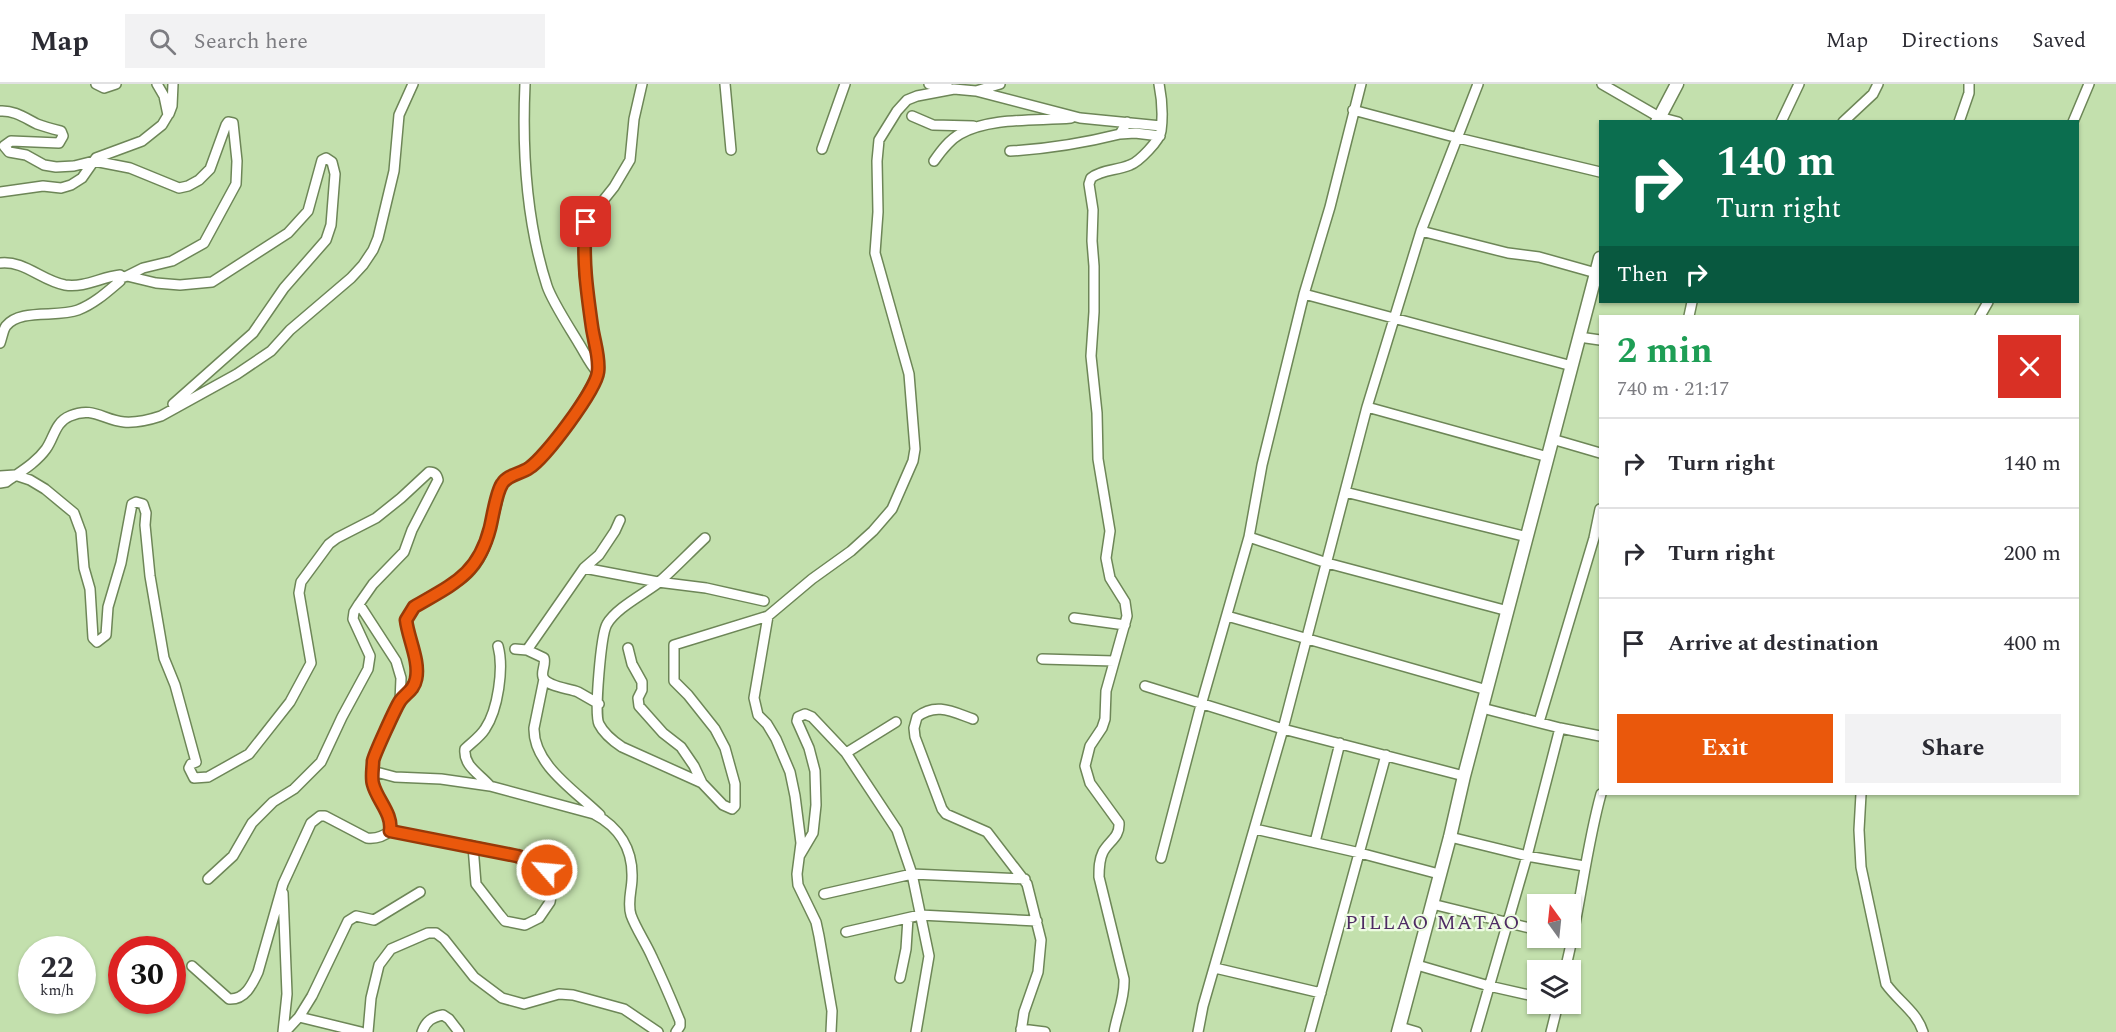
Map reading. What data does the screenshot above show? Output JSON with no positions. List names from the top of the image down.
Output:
{
  "districts": ["PILLAO MATAO"],
  "north": "top",
  "page": {
    "header": "Map",
    "search": "Search here",
    "nav": ["Map", "Directions", "Saved"],
    "turn": ["140 m", "Turn right"],
    "then": "Then",
    "heading": ["2 min", "740 m · 21:17"],
    "list": [
      {
        "name": "Turn right",
        "value": "140 m"
      },
      {
        "name": "Turn right",
        "value": "200 m"
      },
      {
        "name": "Arrive at destination",
        "value": "400 m"
      }
    ],
    "buttons": ["Exit", "Share"],
    "speed": "22 km/h",
    "limit": "30"
  }
}
